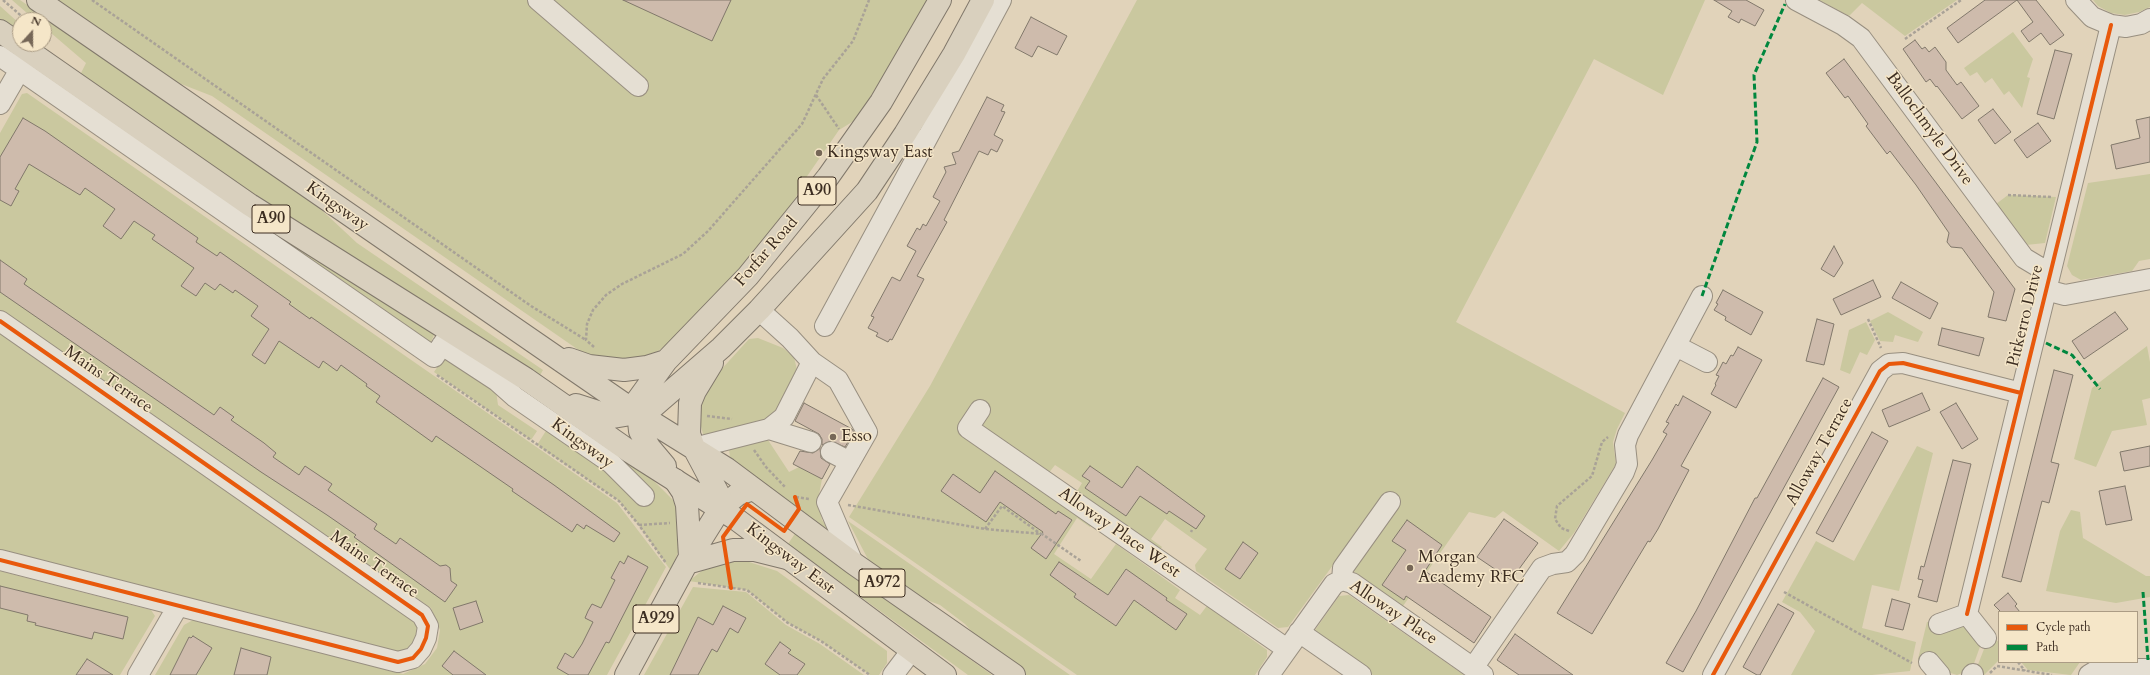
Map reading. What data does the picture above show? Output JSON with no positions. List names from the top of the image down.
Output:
{
  "streets": {
    "main road": [
      "A90",
      "Kingsway",
      "Forfar Road",
      "Kingsway East",
      "A972",
      "A929"
    ],
    "street": [
      "Ballochmyle Drive",
      "Pitkerro Drive",
      "Mains Terrace",
      "Alloway Terrace",
      "Alloway Place West",
      "Alloway Place"
    ]
  },
  "crossings": [
    ["Ballochmyle Drive", "Pitkerro Drive"],
    ["A90", "Kingsway"],
    ["A90", "Forfar Road"],
    ["A90", "Kingsway East"],
    ["Kingsway", "Forfar Road"],
    ["Kingsway", "Kingsway East"],
    ["Forfar Road", "Kingsway East"],
    ["Pitkerro Drive", "Alloway Terrace"],
    ["Alloway Place West", "Alloway Place"],
    ["Kingsway East", "A929"]
  ],
  "places": ["Kingsway East", "Esso", "Morgan Academy RFC"],
  "legend": ["Cycle path", "Path"],
  "north": "top"
}
